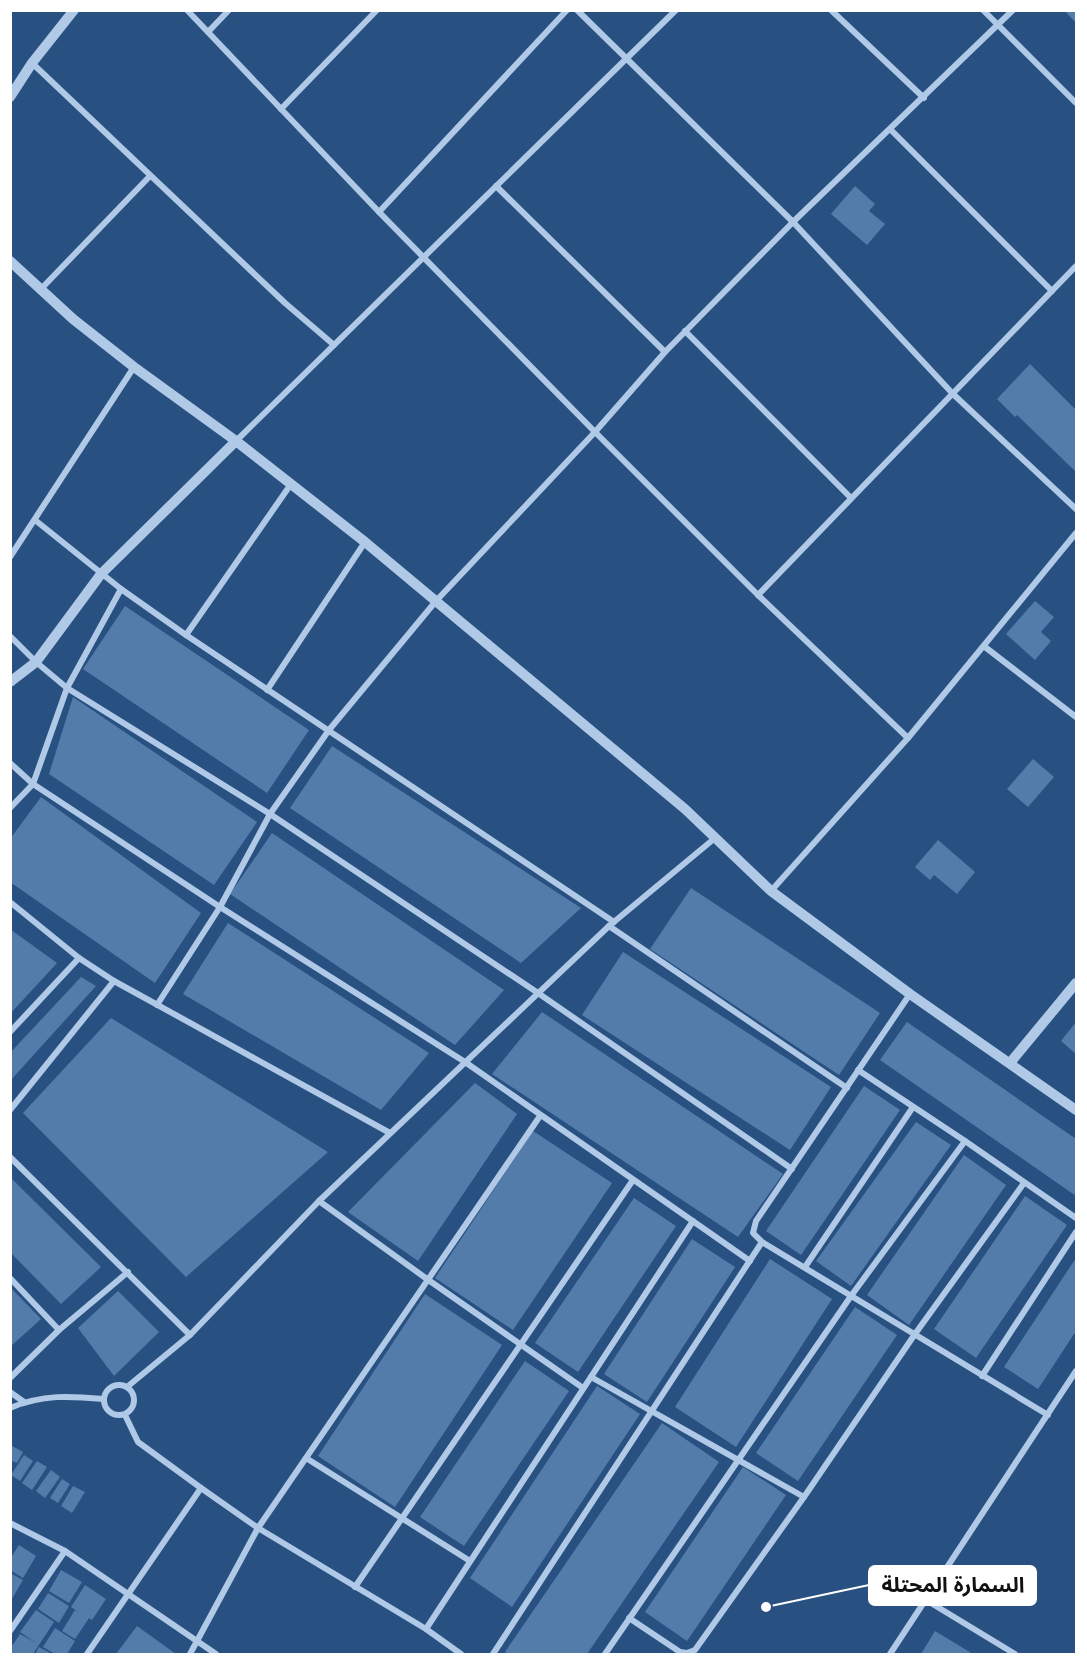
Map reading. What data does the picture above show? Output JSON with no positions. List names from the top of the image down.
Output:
{
  "places": ["السمارة المحتلة"]
}
